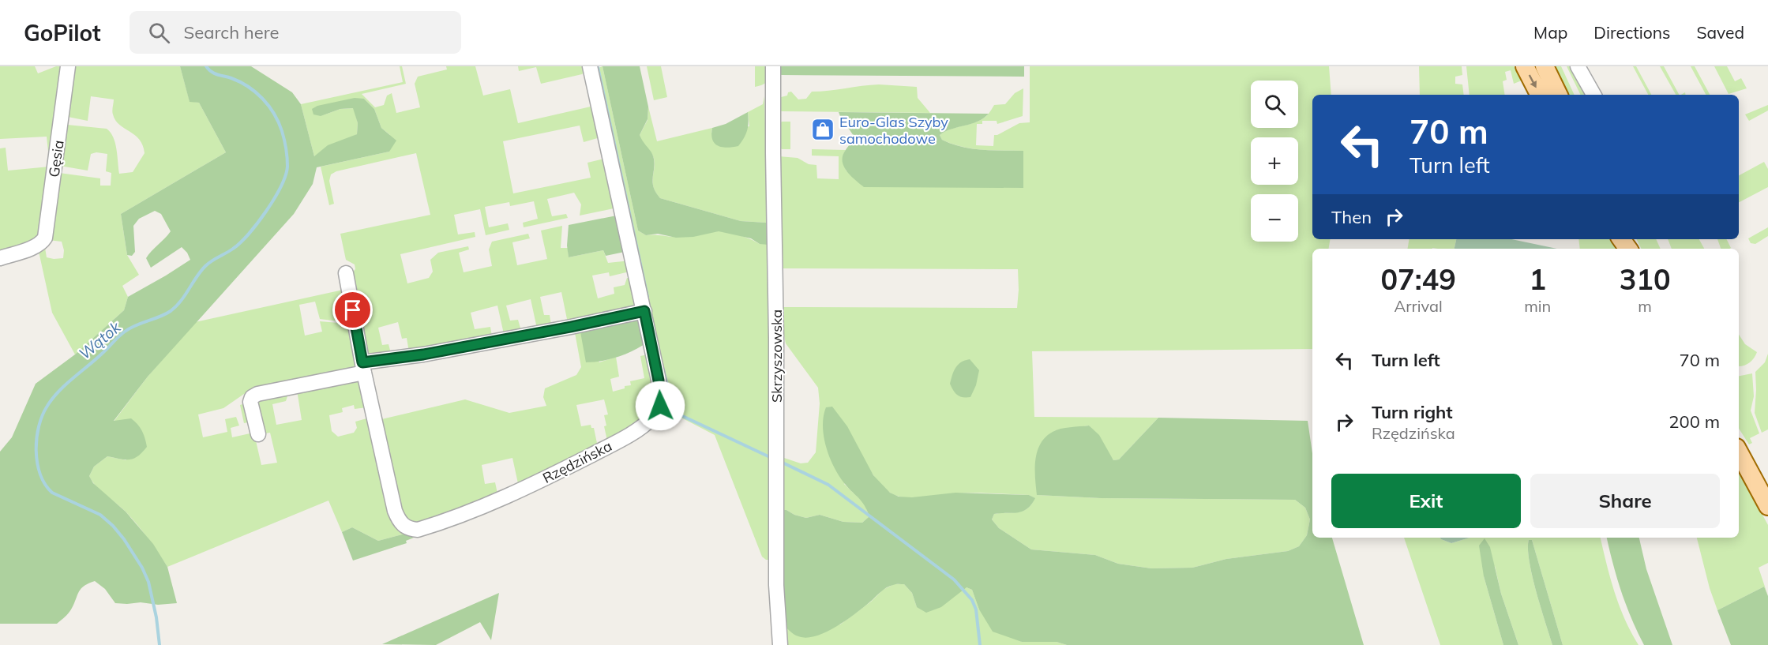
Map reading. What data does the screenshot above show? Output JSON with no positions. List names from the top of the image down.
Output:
{
  "streets": {
    "street": ["Gęsia", "Skrzyszowska", "Rzędzińska"]
  },
  "water": ["Wątok"],
  "places": {
    "shop": ["Euro-Glas Szyby samochodowe"]
  },
  "page": {
    "header": "GoPilot",
    "search": "Search here",
    "nav": ["Map", "Directions", "Saved"],
    "map_buttons": ["+", "−"],
    "turn": ["70 m", "Turn left"],
    "then": "Then",
    "eta": [
      "07:49",
      "Arrival",
      "1",
      "min",
      "310",
      "m"
    ],
    "list": [
      {
        "name": "Turn left",
        "value": "70 m"
      },
      {
        "name": "Turn right",
        "note": "Rzędzińska",
        "value": "200 m"
      }
    ],
    "buttons": ["Exit", "Share"]
  }
}
